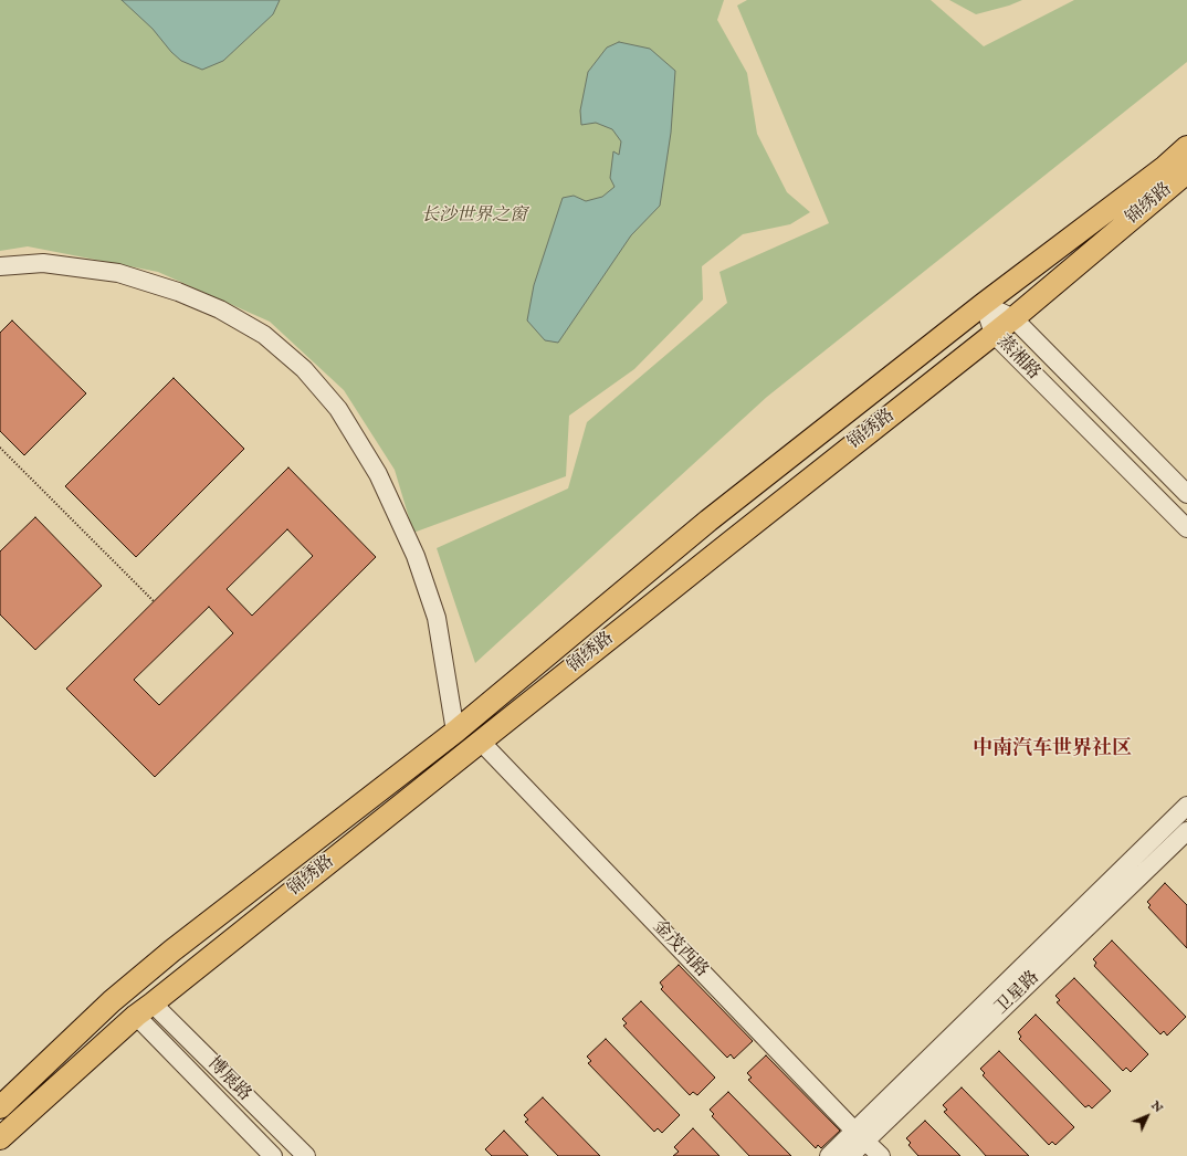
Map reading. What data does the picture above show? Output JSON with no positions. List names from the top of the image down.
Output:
{
  "streets": {
    "main road": ["锦绣路"],
    "street": [
      "蒸湘路",
      "金茂西路",
      "卫星路",
      "博展路"
    ]
  },
  "crossings": [
    ["锦绣路", "蒸湘路"],
    ["锦绣路", "金茂西路"],
    ["锦绣路", "博展路"],
    ["金茂西路", "卫星路"]
  ],
  "districts": ["中南汽车世界社区"],
  "parks": ["长沙世界之窗"],
  "north": "top right"
}
